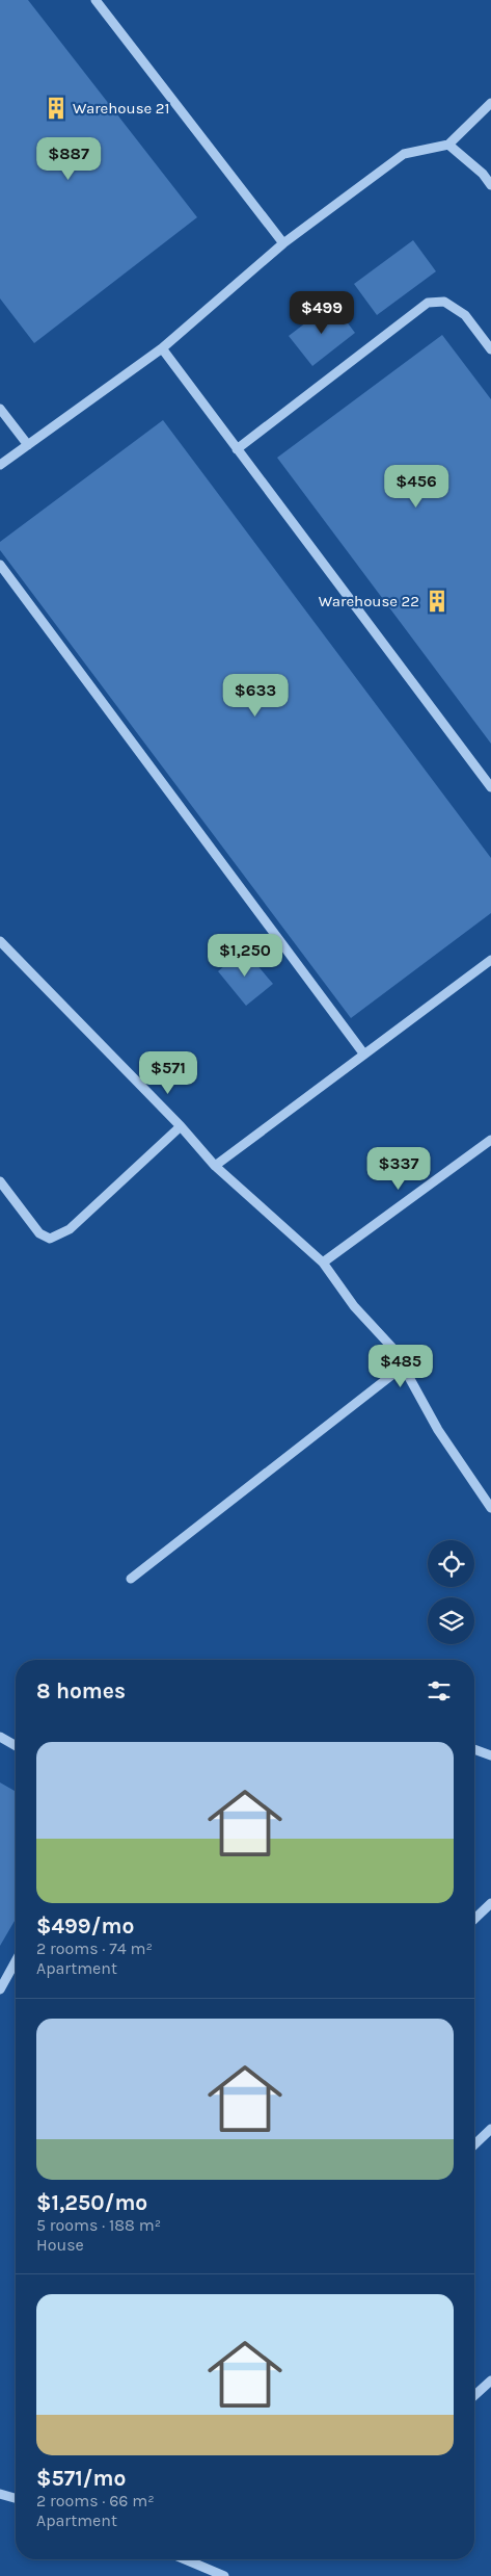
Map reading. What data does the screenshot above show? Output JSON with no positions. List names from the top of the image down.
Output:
{
  "places": {
    "building": ["Warehouse 21", "Warehouse 22"]
  },
  "page": {
    "price": [
      "$887",
      "$499",
      "$456",
      "$633",
      "$1,250",
      "$571",
      "$337",
      "$485"
    ],
    "heading": "8 homes",
    "list": [
      {
        "name": "$499/mo",
        "note": "2 rooms · 74 m² · Apartment"
      },
      {
        "name": "$1,250/mo",
        "note": "5 rooms · 188 m² · House"
      },
      {
        "name": "$571/mo",
        "note": "2 rooms · 66 m² · Apartment"
      }
    ]
  }
}
